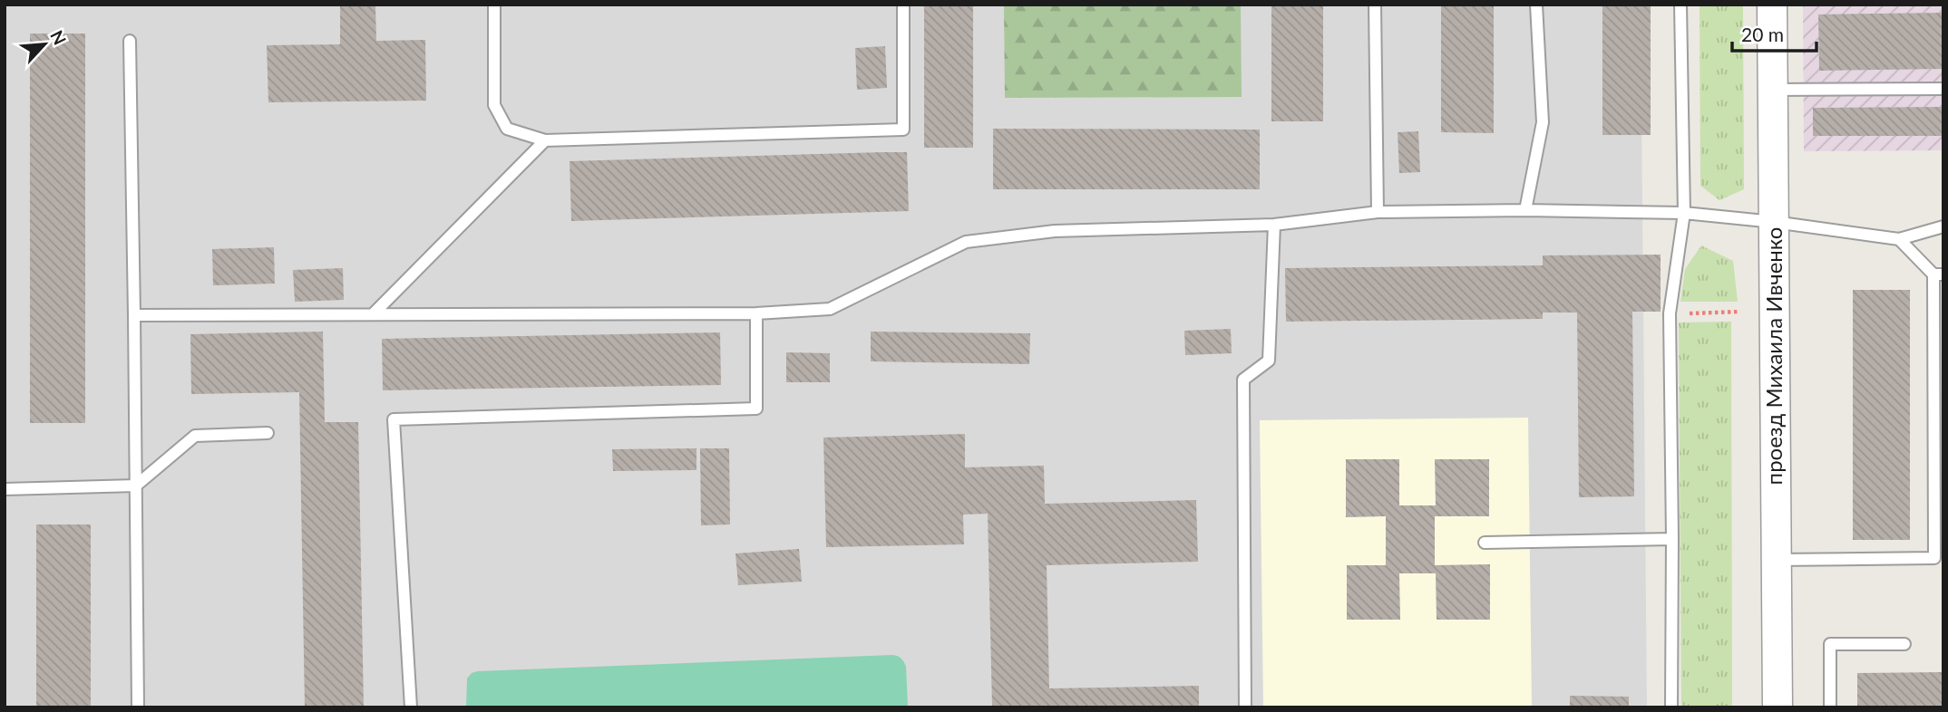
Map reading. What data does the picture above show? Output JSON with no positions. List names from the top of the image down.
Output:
{
  "streets": {
    "street": ["проезд Михаила Ивченко"]
  },
  "scale_bar": "20 m",
  "north": "top right"
}
